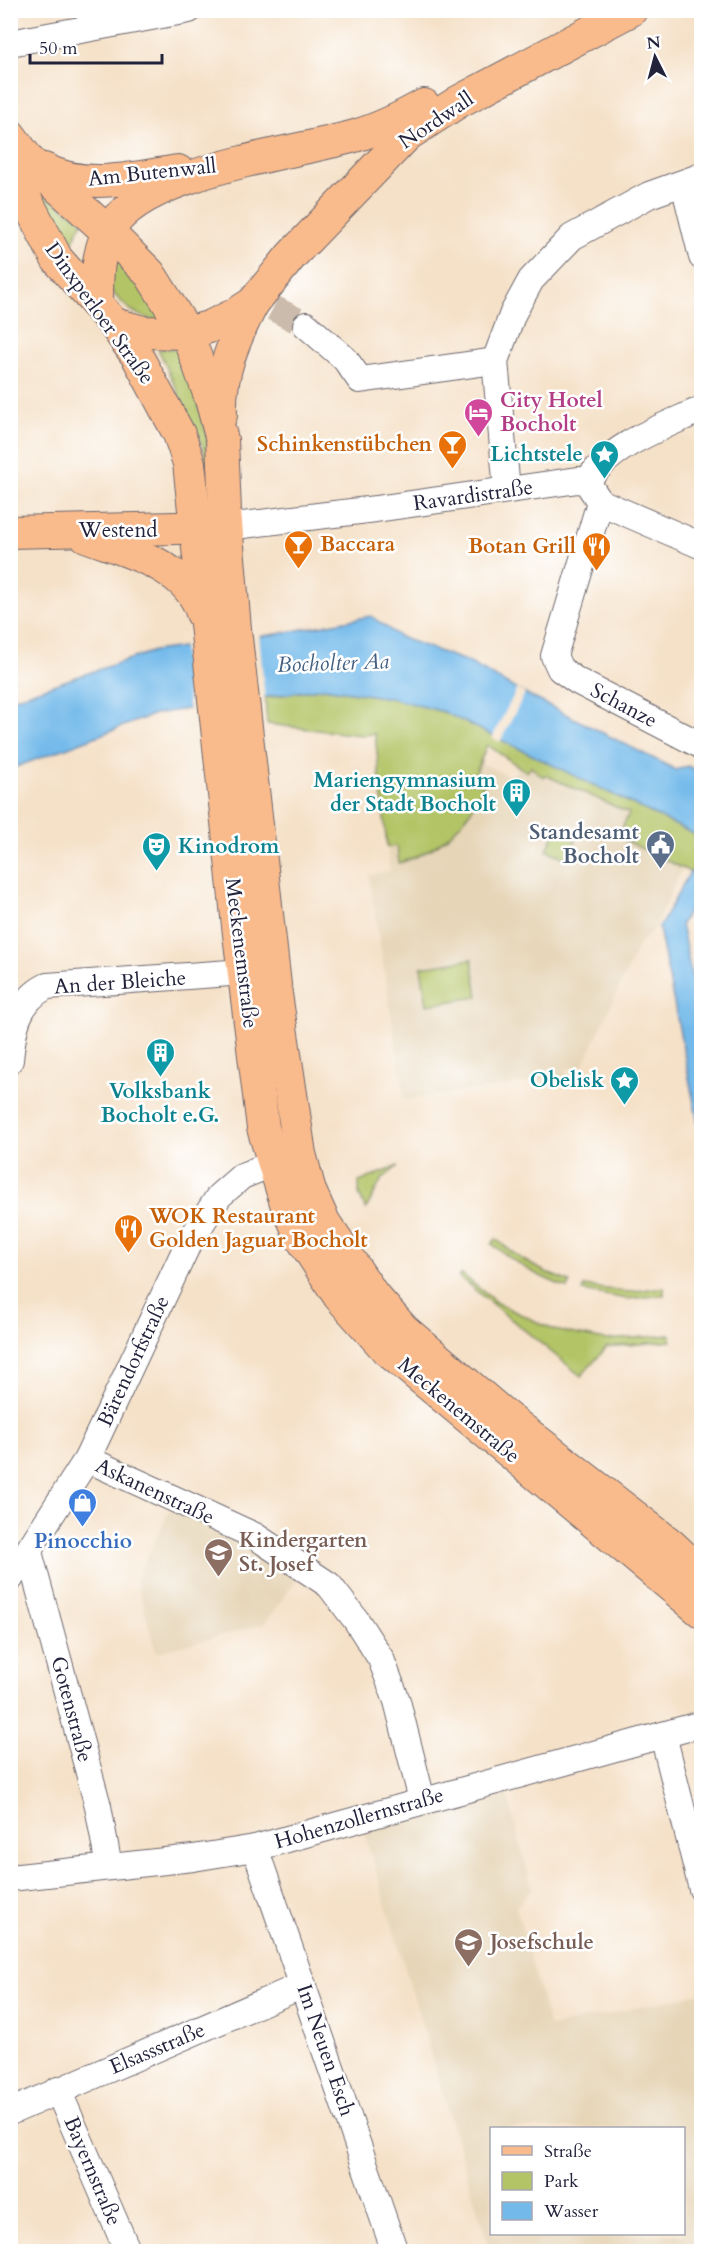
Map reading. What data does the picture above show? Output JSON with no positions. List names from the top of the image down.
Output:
{
  "streets": {
    "main road": [
      "Nordwall",
      "Am Butenwall",
      "Dinxperloer Straße",
      "Westend",
      "Meckenemstraße"
    ],
    "street": [
      "Ravardistraße",
      "Schanze",
      "An der Bleiche",
      "Bärendorfstraße",
      "Askanenstraße",
      "Gotenstraße",
      "Hohenzollernstraße",
      "Elsassstraße",
      "Im Neuen Esch",
      "Bayernstraße"
    ]
  },
  "crossings": [
    ["Nordwall", "Am Butenwall"],
    ["Nordwall", "Dinxperloer Straße"],
    ["Am Butenwall", "Dinxperloer Straße"],
    ["Dinxperloer Straße", "Ravardistraße"],
    ["Dinxperloer Straße", "Westend"],
    ["Dinxperloer Straße", "Meckenemstraße"],
    ["Ravardistraße", "Westend"],
    ["Ravardistraße", "Schanze"],
    ["Ravardistraße", "Meckenemstraße"],
    ["Westend", "Meckenemstraße"],
    ["Meckenemstraße", "An der Bleiche"],
    ["Meckenemstraße", "Bärendorfstraße"],
    ["Bärendorfstraße", "Askanenstraße"],
    ["Bärendorfstraße", "Gotenstraße"],
    ["Askanenstraße", "Hohenzollernstraße"],
    ["Gotenstraße", "Hohenzollernstraße"],
    ["Hohenzollernstraße", "Im Neuen Esch"],
    ["Elsassstraße", "Im Neuen Esch"],
    ["Elsassstraße", "Bayernstraße"]
  ],
  "water": ["Bocholter Aa"],
  "places": {
    "hotel": ["City Hotel Bocholt"],
    "bar": ["Schinkenstübchen", "Baccara"],
    "place": ["Lichtstele", "Obelisk"],
    "restaurant": ["Botan Grill", "WOK Restaurant Golden Jaguar Bocholt"],
    "building": ["Mariengymnasium der Stadt Bocholt", "Volksbank Bocholt e.G."],
    "public building": ["Standesamt Bocholt"],
    "theatre": ["Kinodrom"],
    "shop": ["Pinocchio"],
    "school or university": ["Kindergarten St. Josef", "Josefschule"]
  },
  "legend": ["Straße", "Park", "Wasser"],
  "scale_bar": "50 m",
  "north": "top"
}
